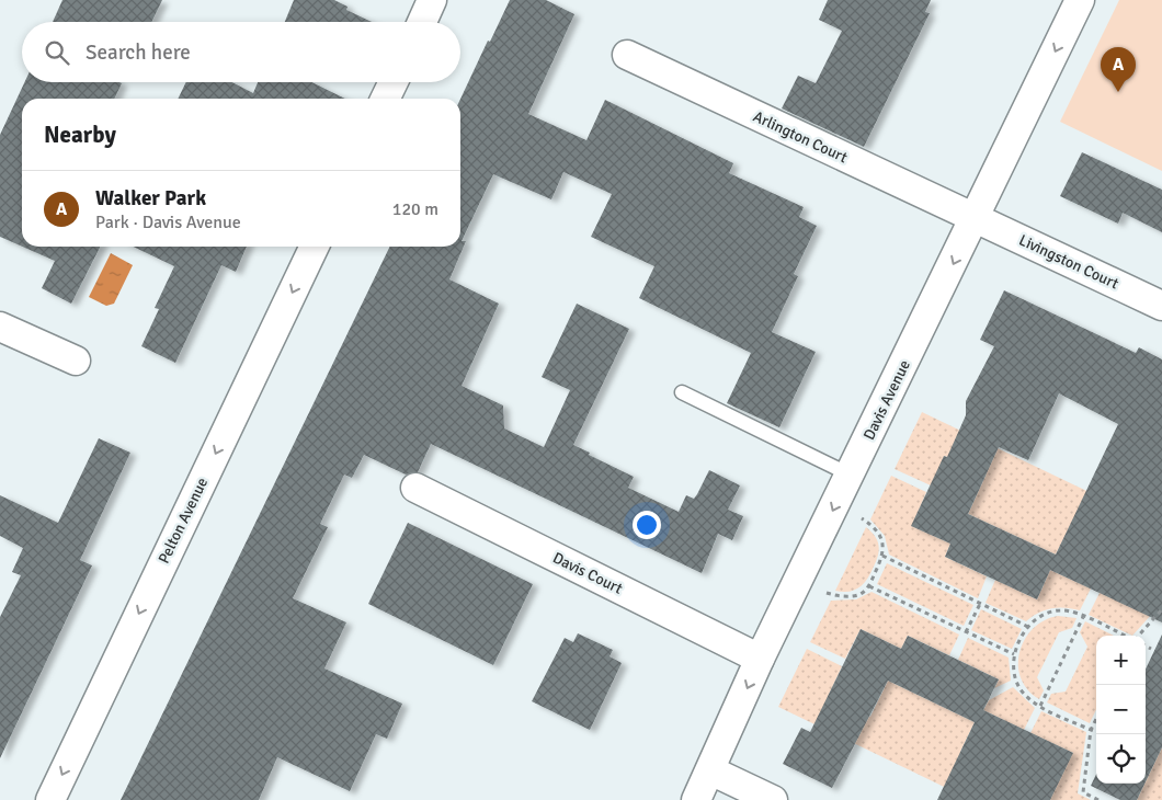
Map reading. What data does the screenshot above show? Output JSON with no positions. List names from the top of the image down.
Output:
{
  "streets": {
    "street": [
      "Arlington Court",
      "Livingston Court",
      "Davis Avenue",
      "Pelton Avenue",
      "Davis Court"
    ]
  },
  "crossings": [
    ["Arlington Court", "Livingston Court"],
    ["Arlington Court", "Davis Avenue"],
    ["Livingston Court", "Davis Avenue"],
    ["Davis Avenue", "Davis Court"]
  ],
  "one_way": ["Davis Avenue", "Pelton Avenue"],
  "page": {
    "search": "Search here",
    "pins": "A",
    "heading": "Nearby",
    "list": [
      {
        "mark": "A",
        "name": "Walker Park",
        "note": "Park · Davis Avenue",
        "value": "120 m"
      }
    ],
    "map_buttons": ["+", "−"]
  }
}
